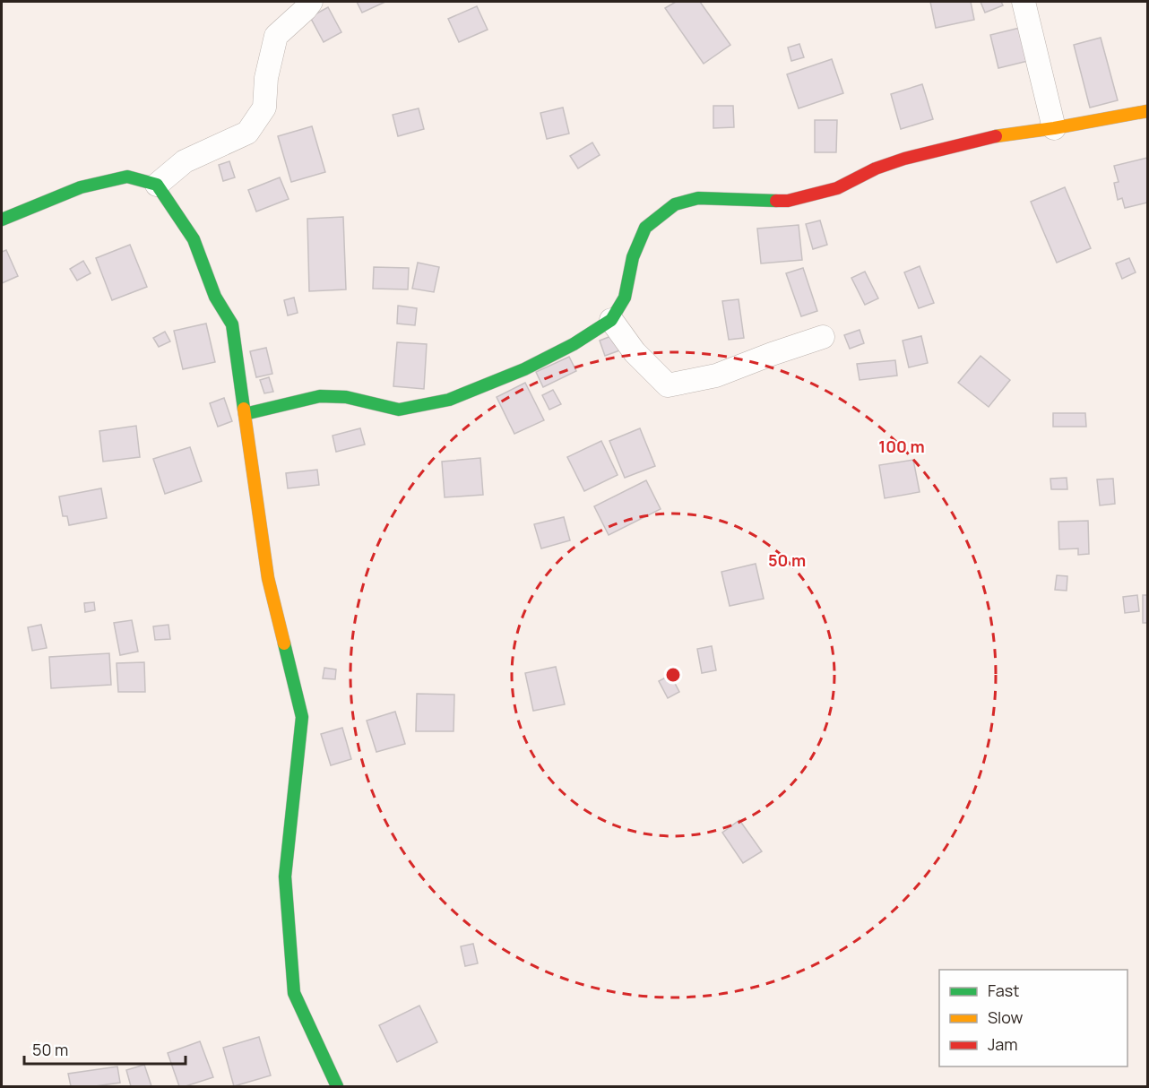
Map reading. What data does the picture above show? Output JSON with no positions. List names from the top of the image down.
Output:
{
  "legend": ["Fast", "Slow", "Jam"],
  "scale_bar": "50 m",
  "rings": ["100 m", "50 m"]
}
